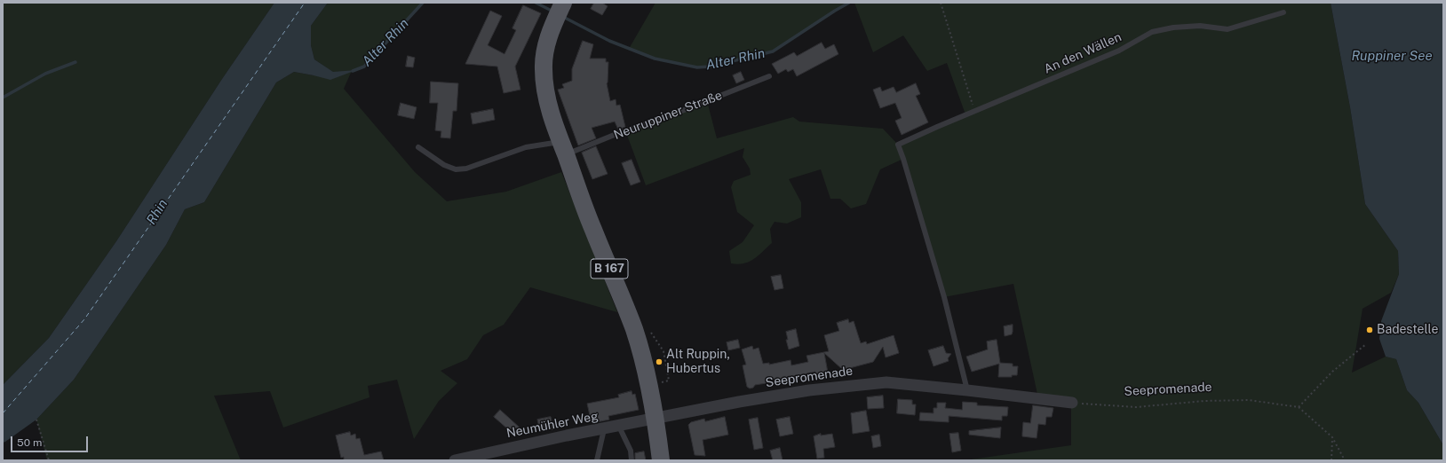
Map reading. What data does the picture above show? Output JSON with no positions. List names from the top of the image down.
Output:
{
  "streets": {
    "main road": ["B 167"],
    "street": ["Seepromenade", "Neumühler Weg"],
    "lane": ["An den Wällen", "Neuruppiner Straße"]
  },
  "crossings": [
    ["An den Wällen", "Seepromenade"],
    ["Neuruppiner Straße", "B 167"],
    ["B 167", "Seepromenade"],
    ["B 167", "Neumühler Weg"],
    ["Seepromenade", "Neumühler Weg"]
  ],
  "water": ["Alter Rhin", "Ruppiner See", "Rhin"],
  "places": ["Badestelle", "Alt Ruppin, Hubertus"],
  "scale_bar": "50 m"
}
